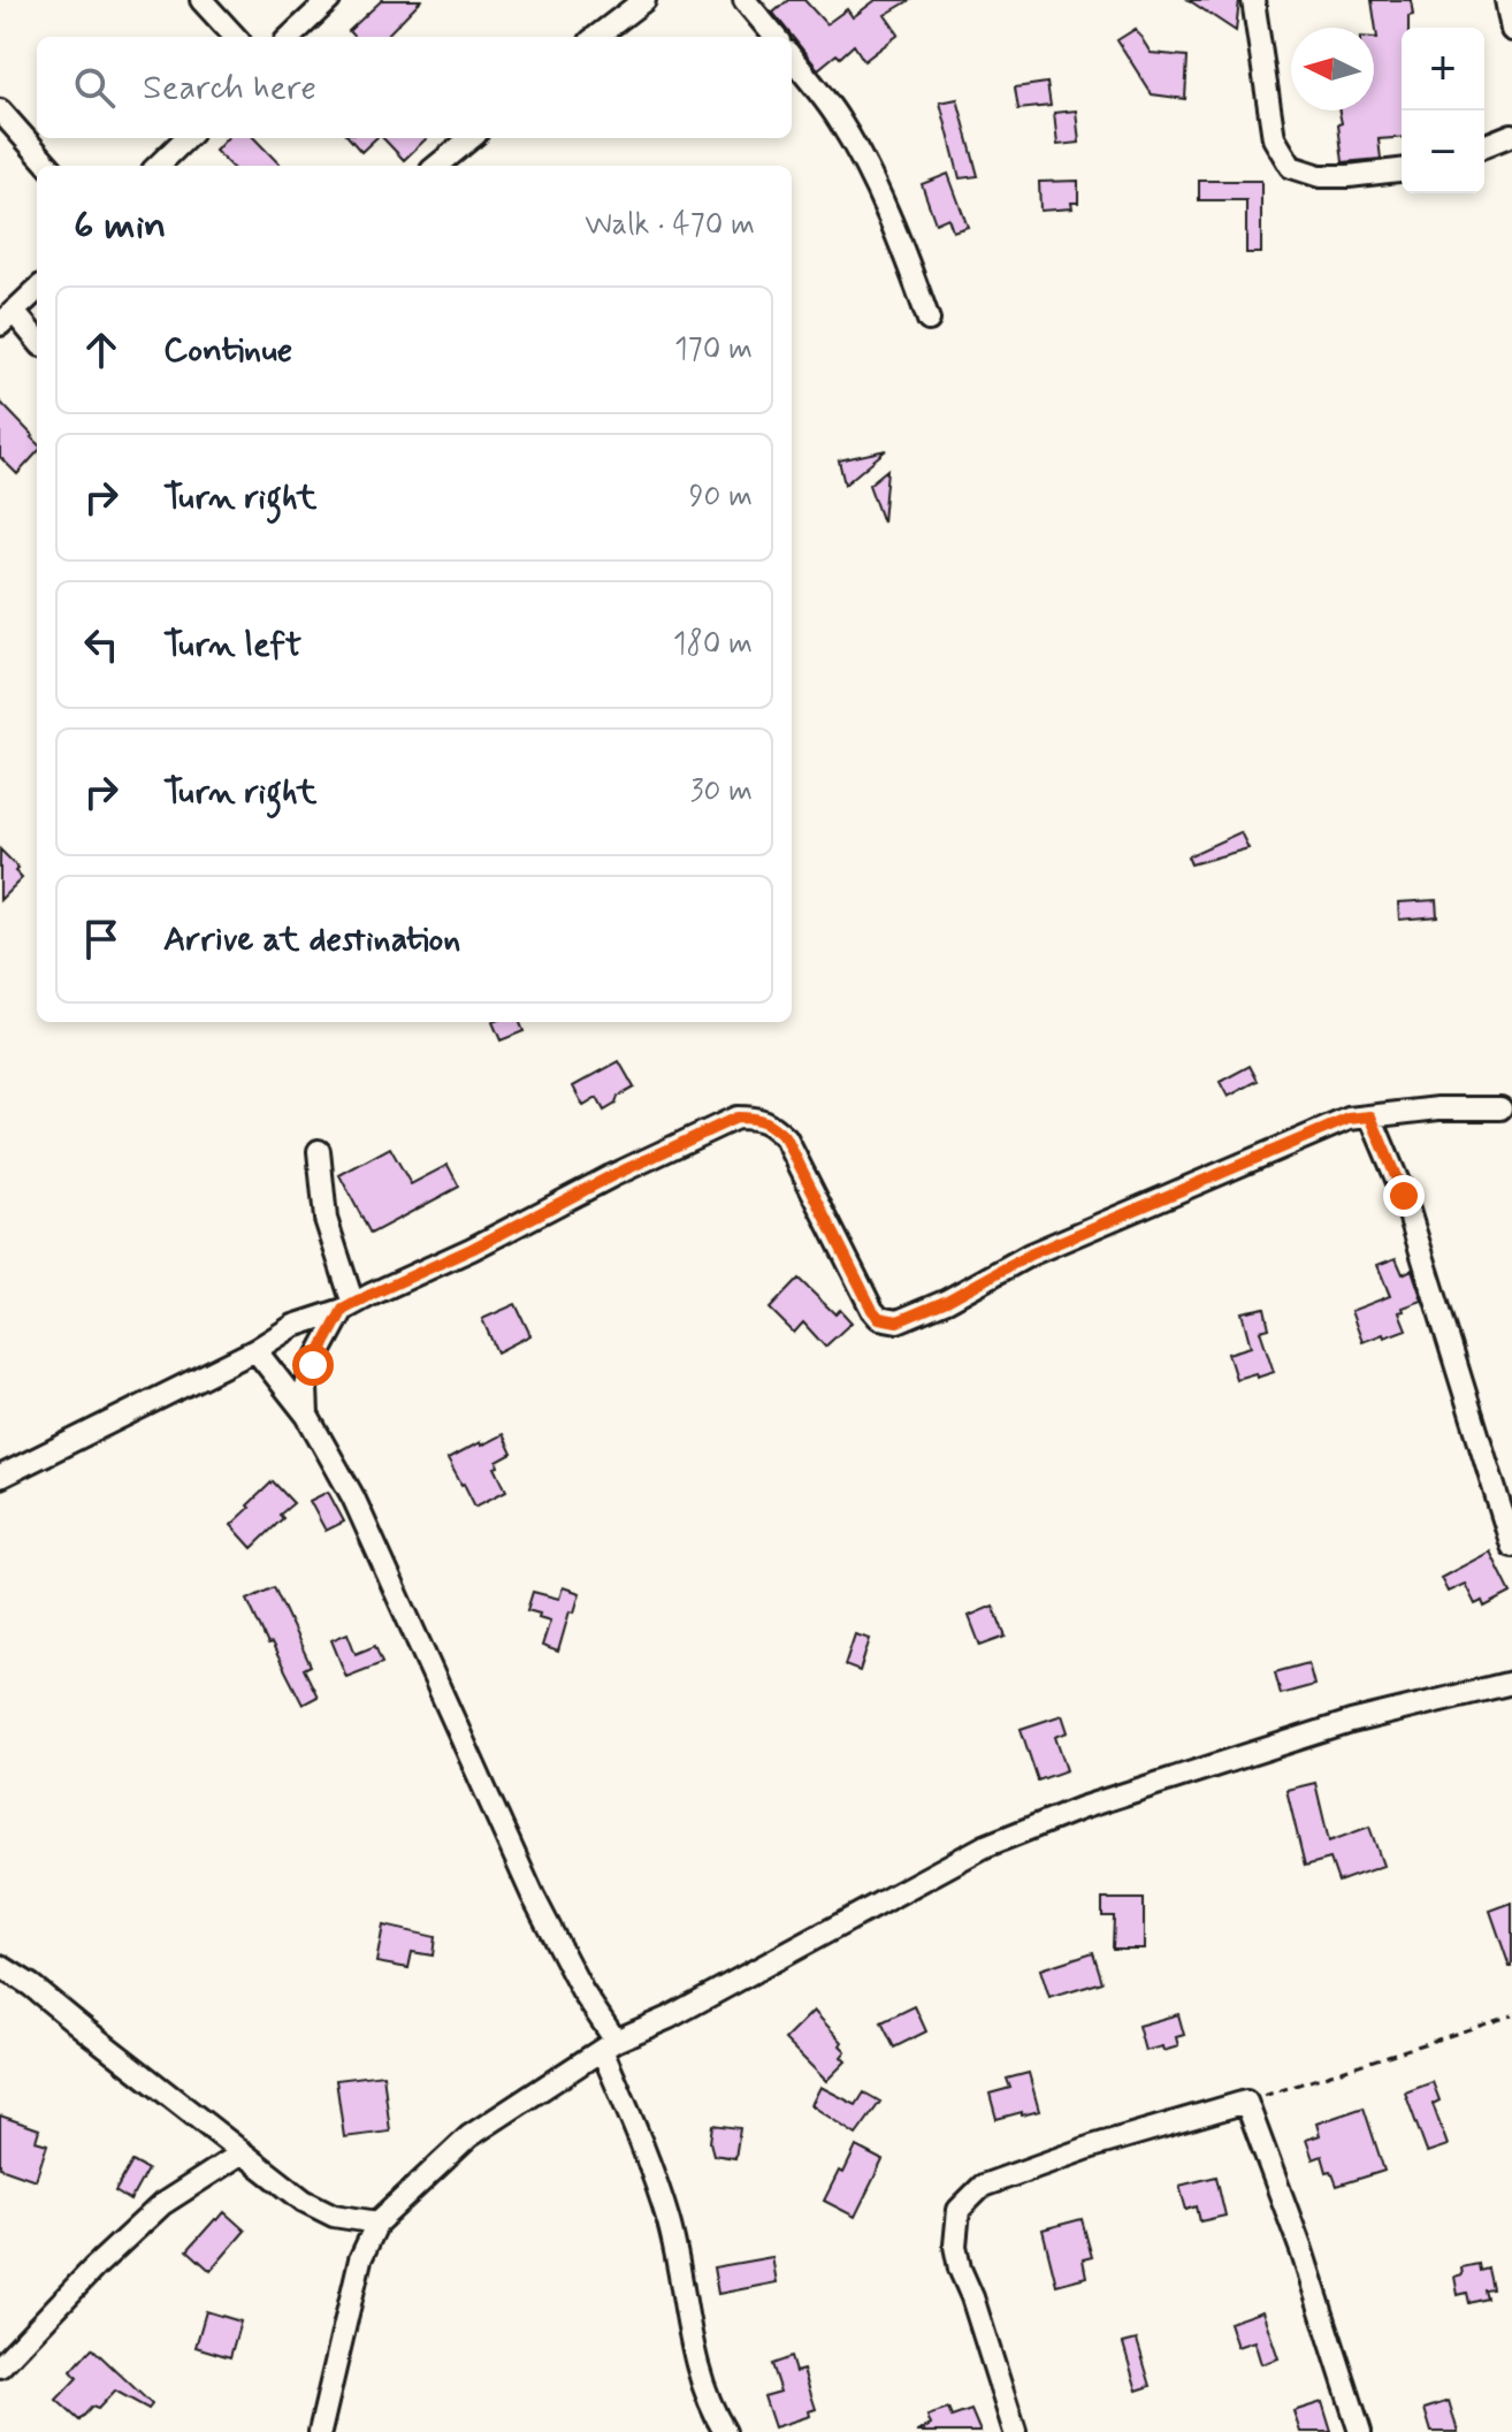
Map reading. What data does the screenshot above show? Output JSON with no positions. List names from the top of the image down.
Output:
{
  "north": "left",
  "page": {
    "map_buttons": ["+", "−"],
    "search": "Search here",
    "heading": ["6 min", "Walk · 470 m"],
    "list": [
      ["Continue", "170 m"],
      ["Turn right", "90 m"],
      ["Turn left", "180 m"],
      ["Turn right", "30 m"],
      "Arrive at destination"
    ]
  }
}
